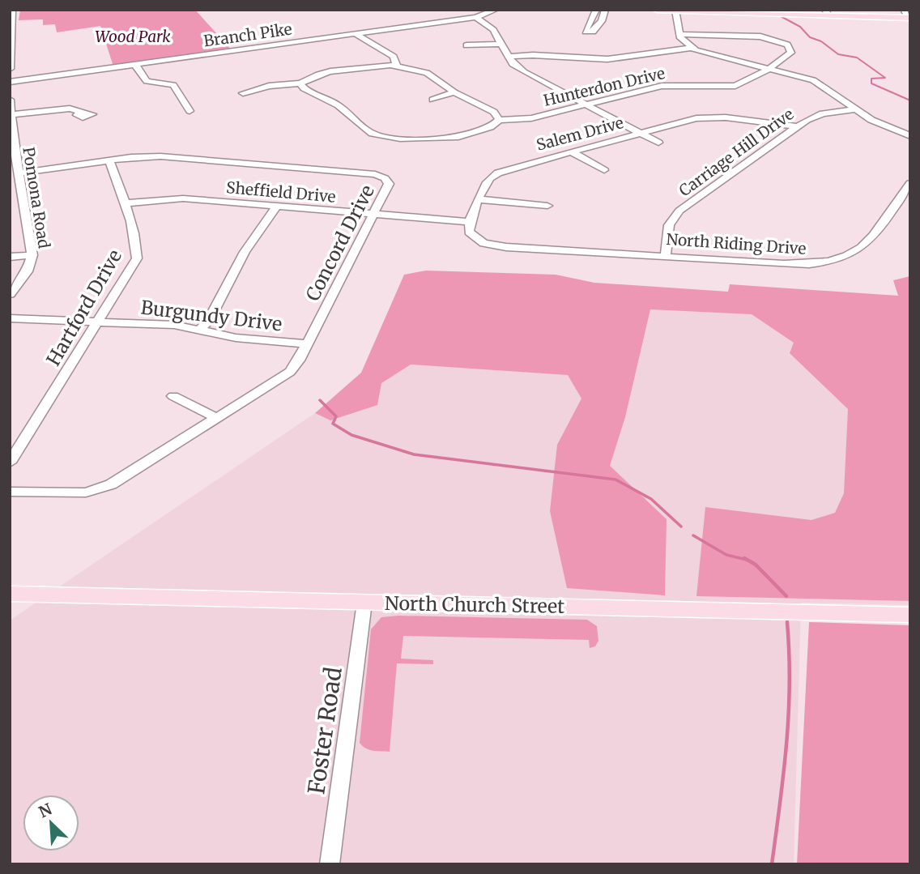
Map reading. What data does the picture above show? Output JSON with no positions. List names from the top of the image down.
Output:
{
  "streets": {
    "main road": ["North Church Street"],
    "street": [
      "Branch Pike",
      "Hunterdon Drive",
      "Salem Drive",
      "Carriage Hill Drive",
      "Sheffield Drive",
      "Pomona Road",
      "Concord Drive",
      "North Riding Drive",
      "Hartford Drive",
      "Burgundy Drive",
      "Foster Road"
    ]
  },
  "crossings": [
    ["Salem Drive", "Carriage Hill Drive"],
    ["Salem Drive", "Sheffield Drive"],
    ["Salem Drive", "North Riding Drive"],
    ["Carriage Hill Drive", "North Riding Drive"],
    ["Sheffield Drive", "Concord Drive"],
    ["Sheffield Drive", "North Riding Drive"],
    ["Sheffield Drive", "Hartford Drive"],
    ["Pomona Road", "Concord Drive"],
    ["Concord Drive", "Hartford Drive"],
    ["Concord Drive", "Burgundy Drive"],
    ["Hartford Drive", "Burgundy Drive"],
    ["North Church Street", "Foster Road"]
  ],
  "parks": ["Wood Park"],
  "north": "top left"
}
